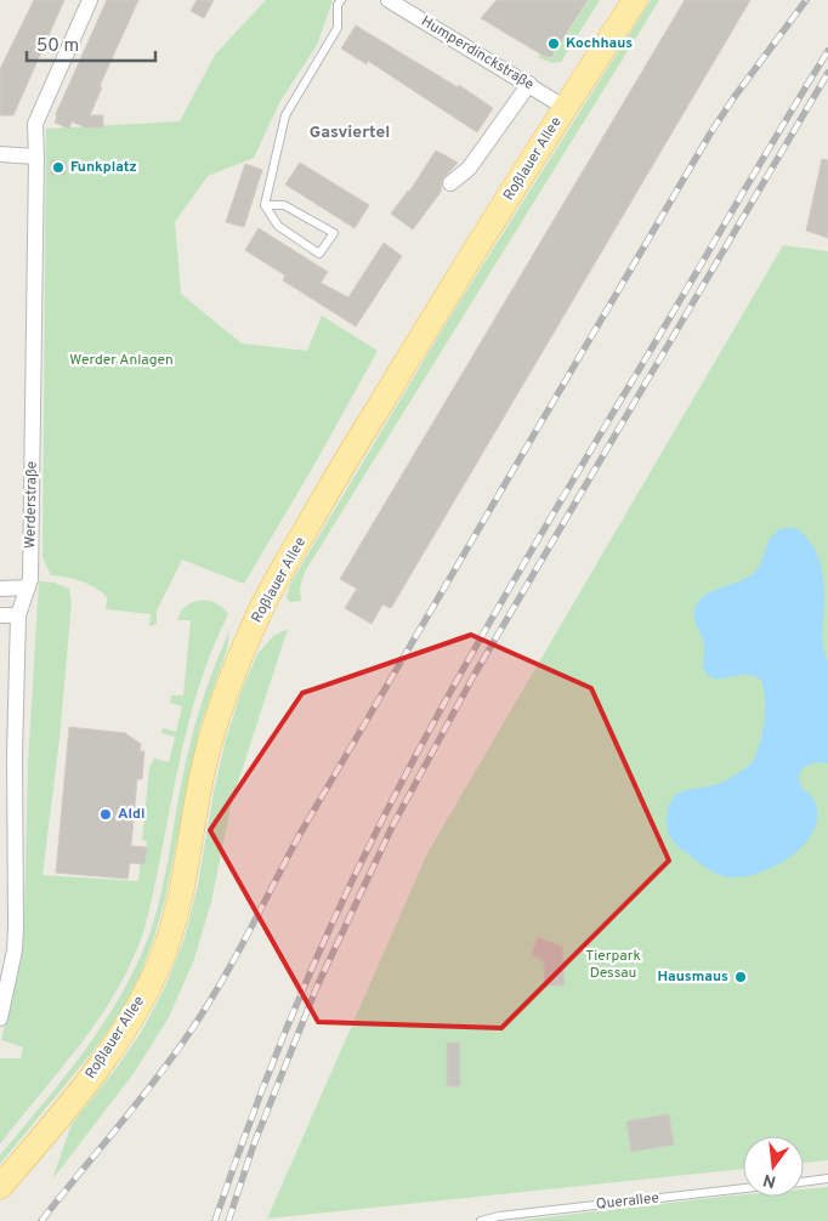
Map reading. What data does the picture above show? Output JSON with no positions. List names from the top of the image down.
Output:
{
  "streets": {
    "main road": ["Roßlauer Allee"],
    "street": ["Humperdinckstraße", "Werderstraße"],
    "lane": ["Querallee"]
  },
  "crossings": [
    ["Humperdinckstraße", "Roßlauer Allee"]
  ],
  "districts": ["Gasviertel"],
  "parks": ["Werder Anlagen", "Tierpark Dessau"],
  "places": [
    "Kochhaus",
    "Funkplatz",
    "Aldi",
    "Hausmaus"
  ],
  "scale_bar": "50 m",
  "north": "bottom"
}
